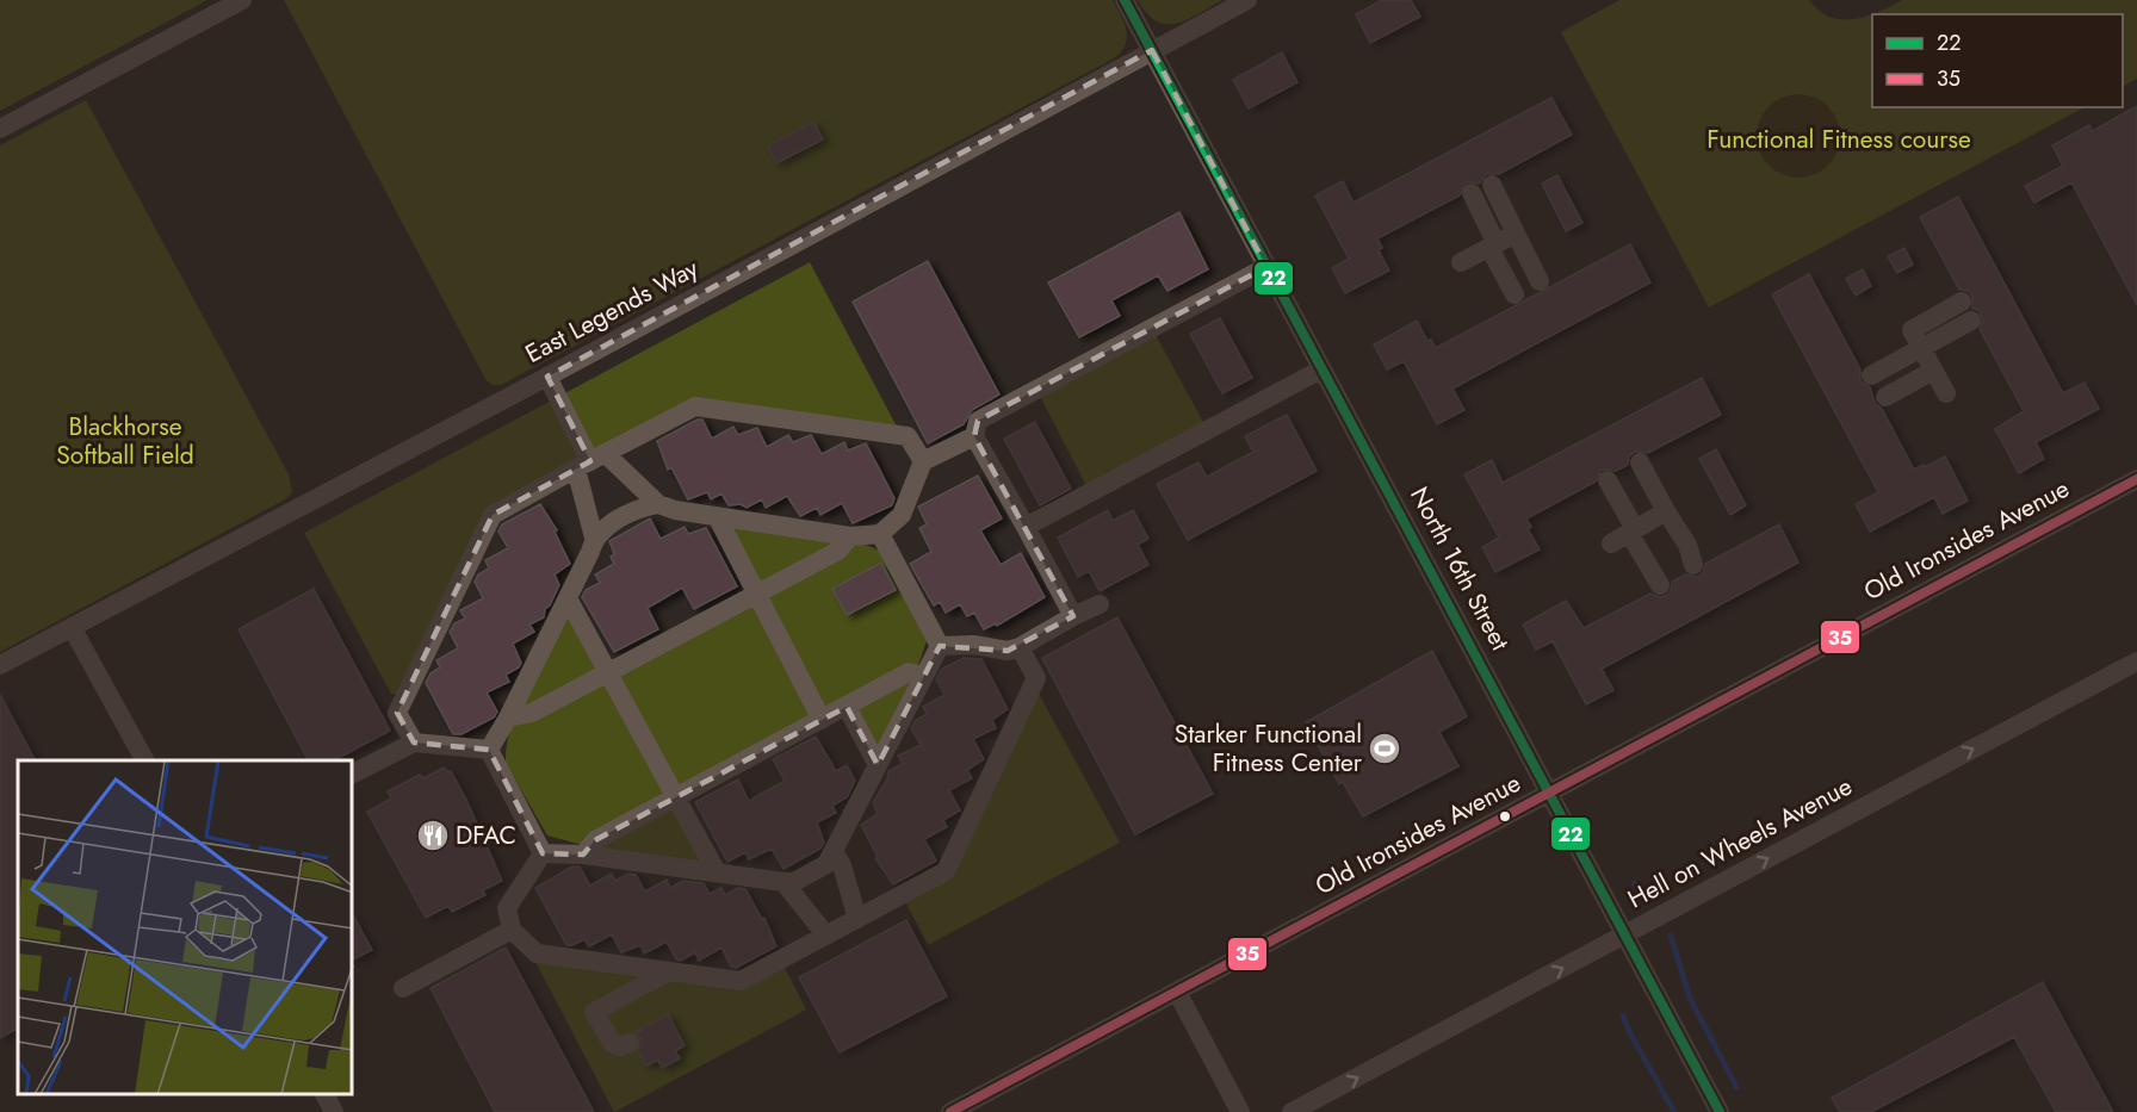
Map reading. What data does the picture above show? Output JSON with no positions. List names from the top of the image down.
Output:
{
  "streets": {
    "street": [
      "East Legends Way",
      "Old Ironsides Avenue",
      "North 16th Street",
      "Hell on Wheels Avenue"
    ]
  },
  "crossings": [
    ["East Legends Way", "North 16th Street"],
    ["Old Ironsides Avenue", "North 16th Street"],
    ["North 16th Street", "Hell on Wheels Avenue"]
  ],
  "one_way": ["Hell on Wheels Avenue"],
  "parks": ["Functional Fitness course", "Blackhorse Softball Field"],
  "places": {
    "sports": ["Starker Functional Fitness Center"],
    "restaurant": ["DFAC"]
  },
  "lines": ["transit line 22", "transit line 35"],
  "legend": ["22", "35"]
}
